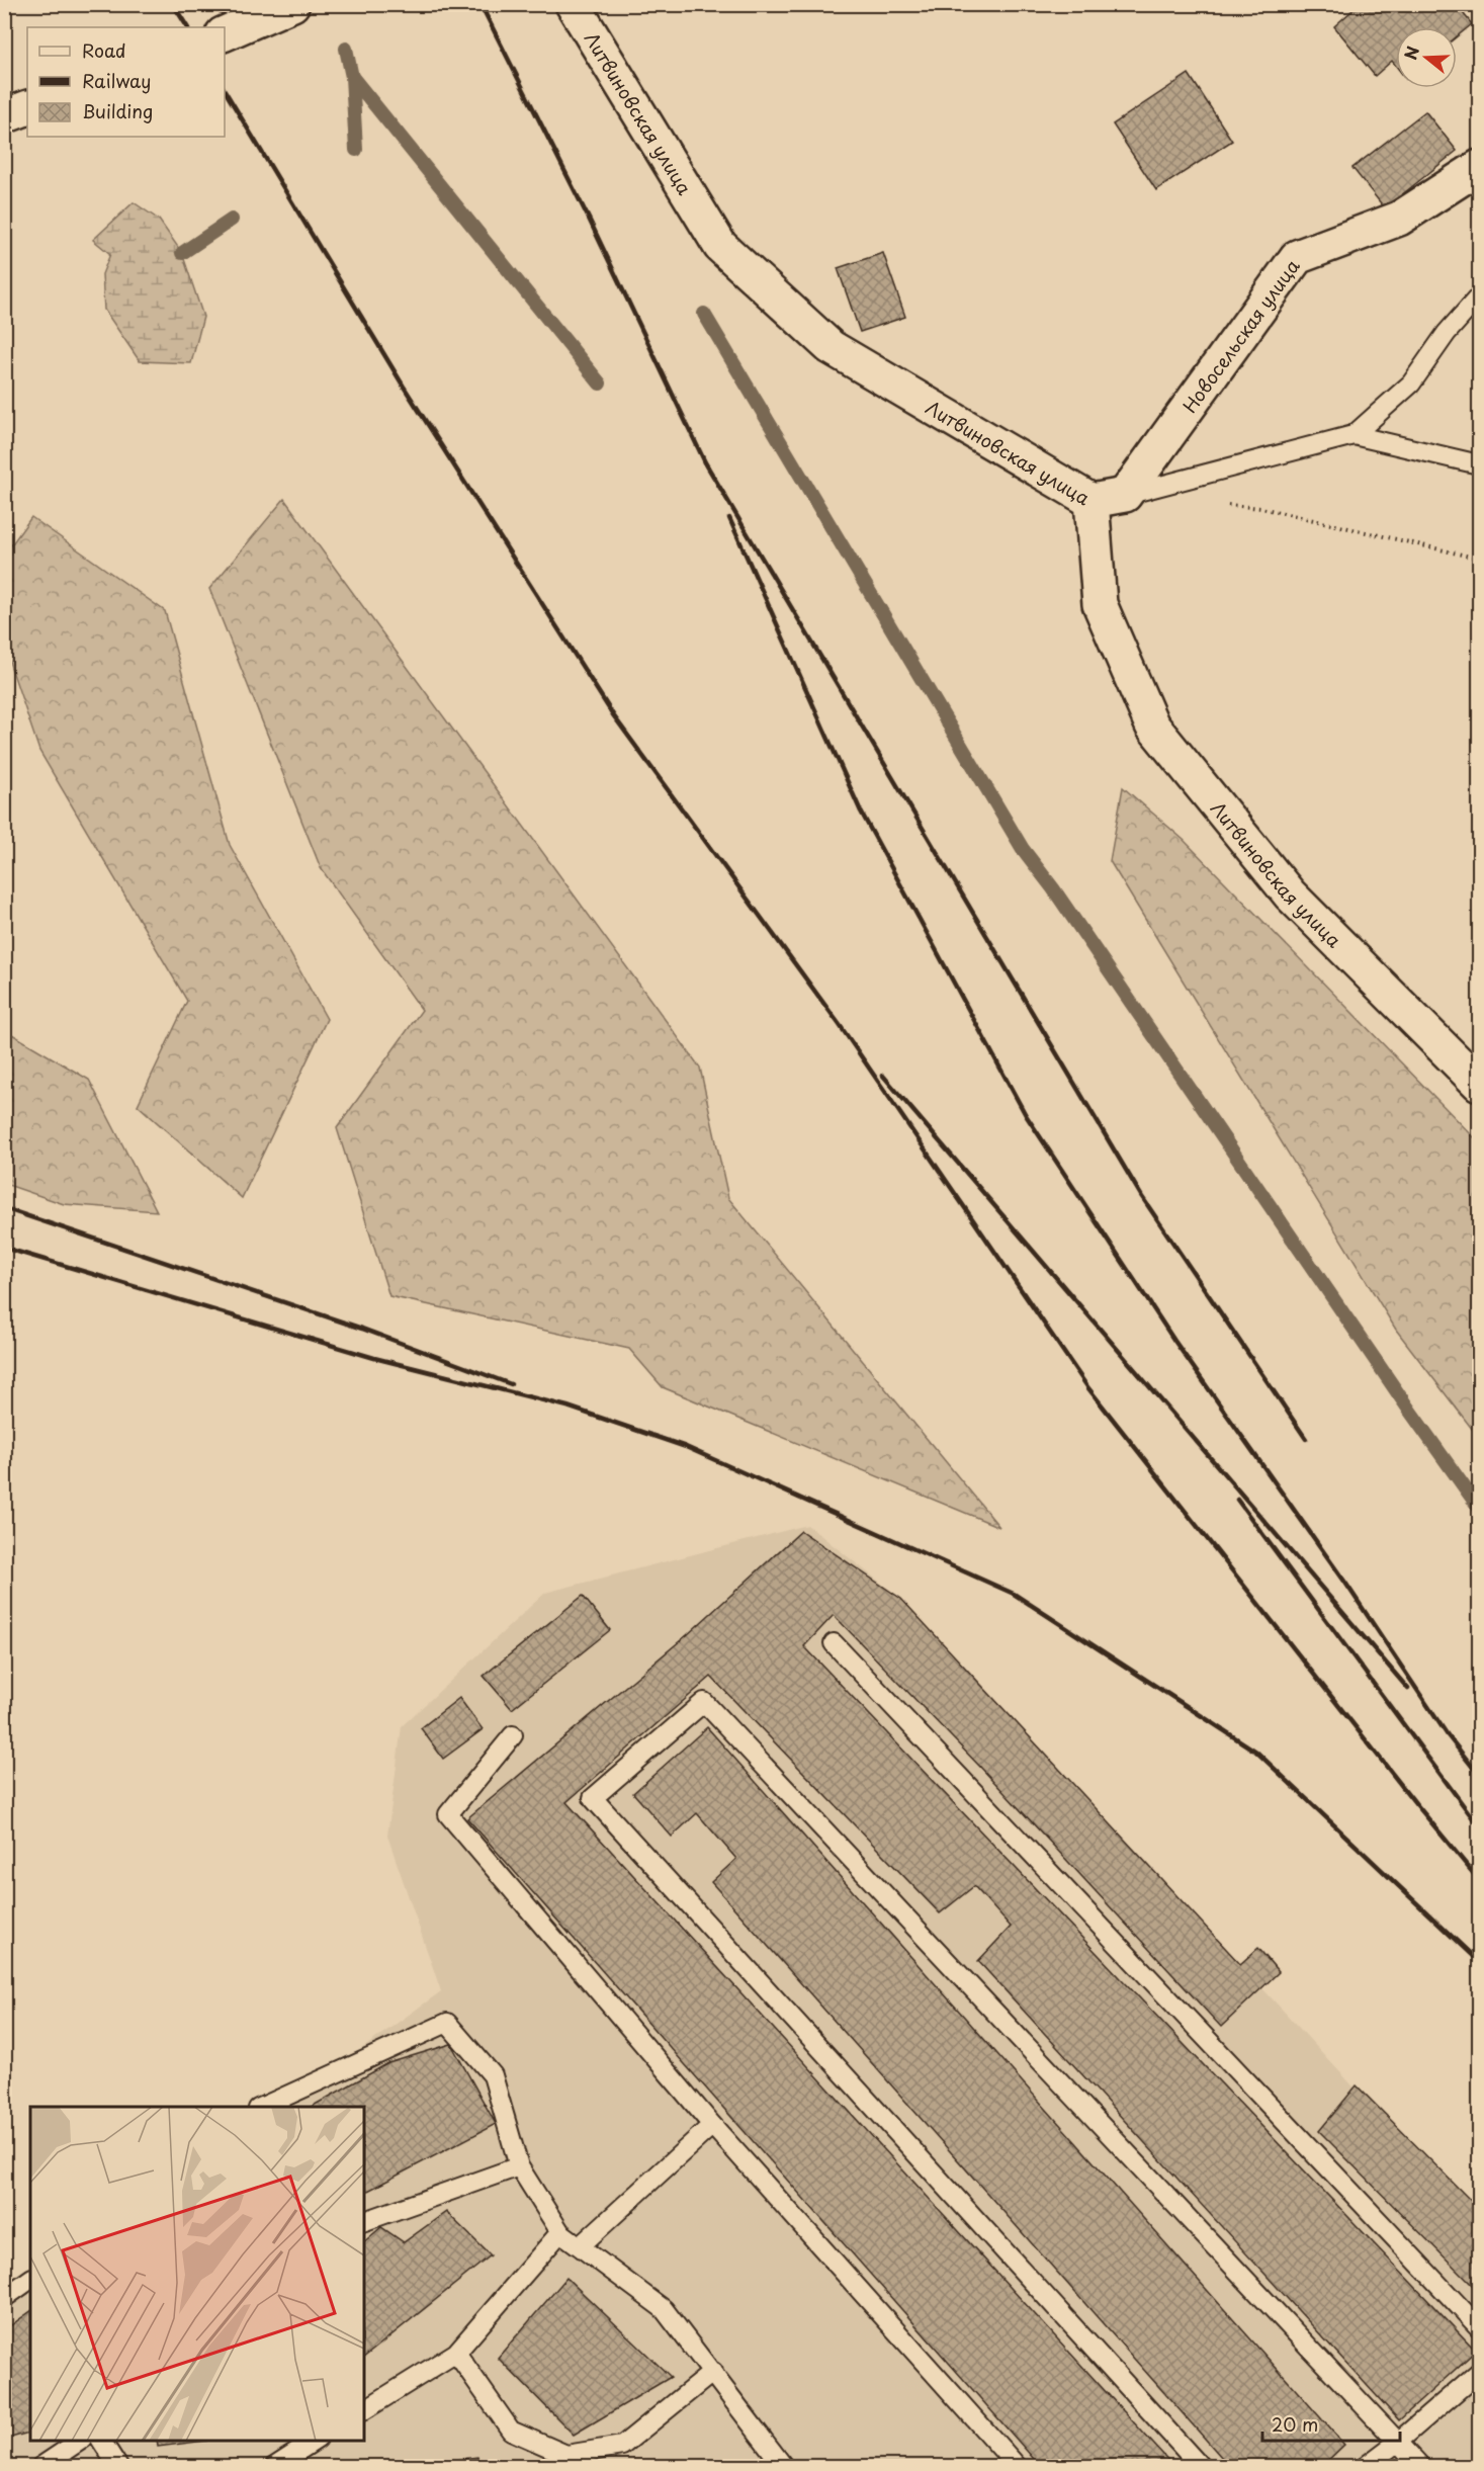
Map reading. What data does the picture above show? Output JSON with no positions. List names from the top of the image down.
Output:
{
  "streets": {
    "street": ["Литвиновская улица", "Новосельская улица"]
  },
  "legend": ["Road", "Railway", "Building"],
  "scale_bar": "20 m",
  "north": "left"
}
